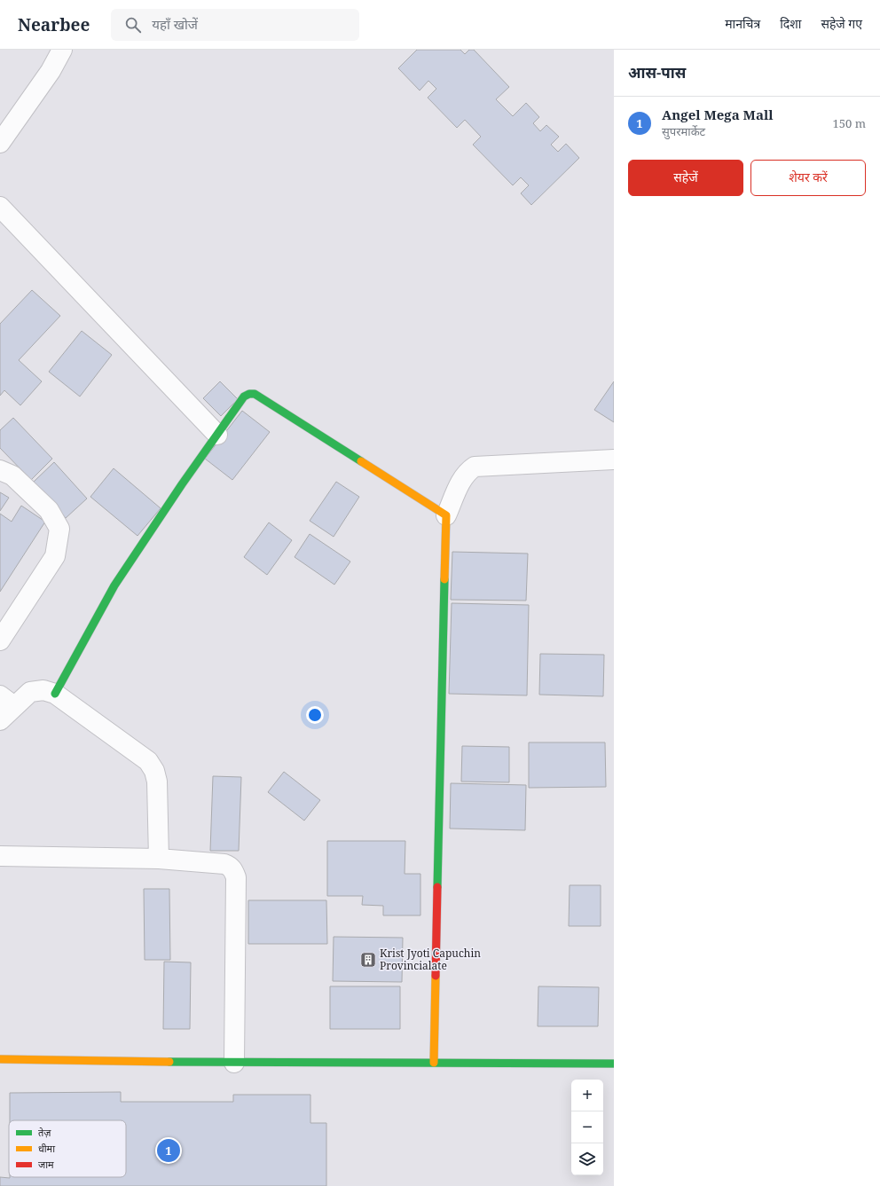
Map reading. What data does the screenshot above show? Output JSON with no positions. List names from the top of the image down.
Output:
{
  "places": {
    "building": ["Krist Jyoti Capuchin Provincialate"]
  },
  "legend": ["तेज़", "धीमा", "जाम"],
  "page": {
    "header": "Nearbee",
    "search": "यहाँ खोजें",
    "nav": ["मानचित्र", "दिशा", "सहेजे गए"],
    "heading": "आस-पास",
    "list": [
      {
        "mark": "1",
        "name": "Angel Mega Mall",
        "note": "सुपरमार्केट",
        "value": "150 m"
      }
    ],
    "buttons": ["सहेजें", "शेयर करें"],
    "map_buttons": ["+", "−"],
    "pins": "1"
  }
}
